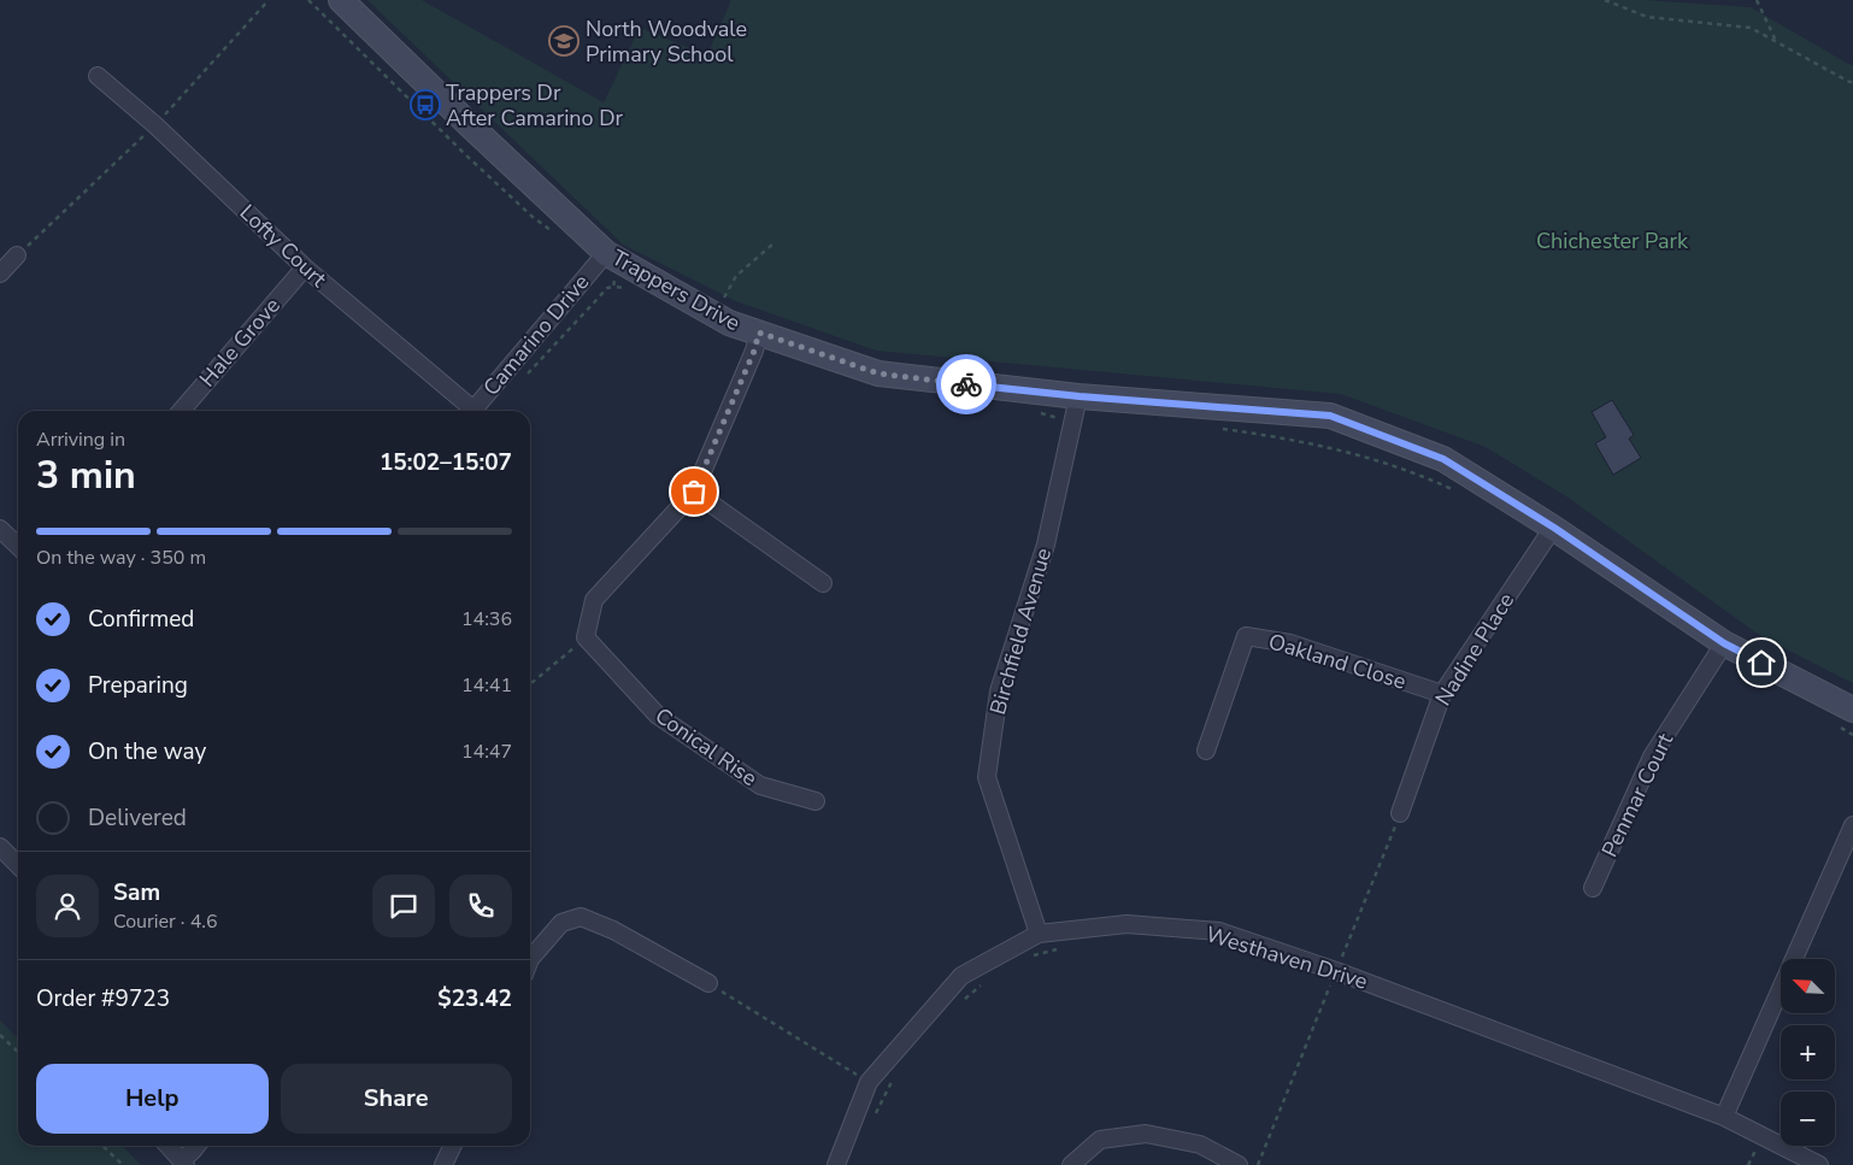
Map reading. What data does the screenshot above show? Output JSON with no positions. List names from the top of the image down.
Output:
{
  "streets": {
    "main road": ["Trappers Drive"],
    "street": [
      "Lofty Court",
      "Camarino Drive",
      "Hale Grove",
      "Birchfield Avenue",
      "Nadine Place",
      "Oakland Close",
      "Conical Rise",
      "Penmar Court",
      "Westhaven Drive"
    ]
  },
  "crossings": [
    ["Lofty Court", "Hale Grove"],
    ["Trappers Drive", "Camarino Drive"],
    ["Trappers Drive", "Birchfield Avenue"],
    ["Trappers Drive", "Nadine Place"],
    ["Trappers Drive", "Penmar Court"],
    ["Birchfield Avenue", "Westhaven Drive"],
    ["Nadine Place", "Oakland Close"]
  ],
  "parks": ["Chichester Park"],
  "places": {
    "school or university": ["North Woodvale Primary School"],
    "bus stop": ["Trappers Dr After Camarino Dr"]
  },
  "north": "top left",
  "page": {
    "heading": ["3 min", "Arriving in", "15:02–15:07"],
    "panel": [
      "Sam",
      "Courier · 4.6",
      "Order #9723",
      "$23.42"
    ],
    "bar": "On the way · 350 m",
    "list": [
      ["Confirmed", "14:36"],
      ["Preparing", "14:41"],
      ["On the way", "14:47"],
      "Delivered"
    ],
    "map_buttons": ["+", "−"],
    "buttons": ["Help", "Share"]
  }
}
